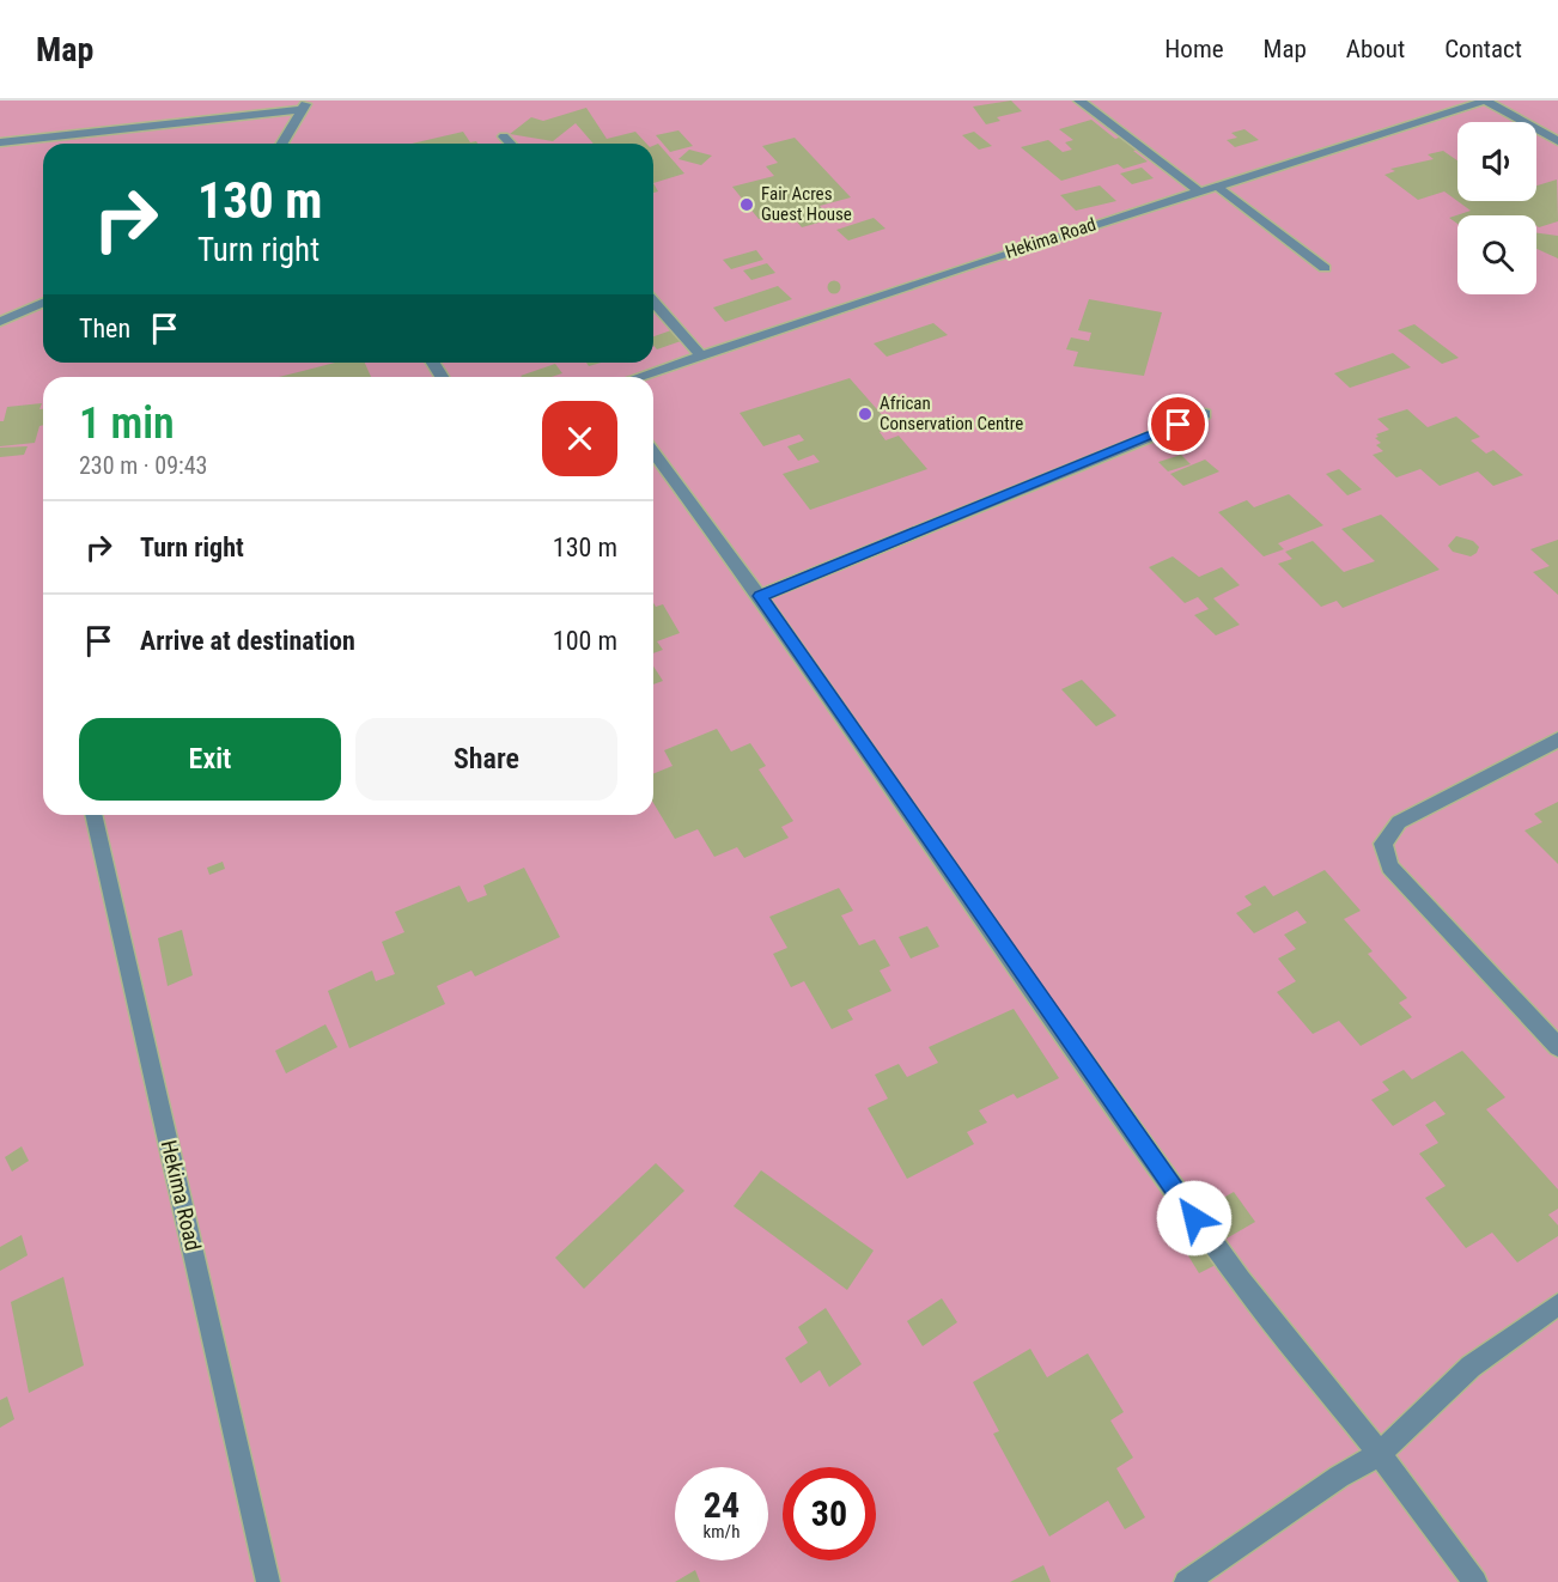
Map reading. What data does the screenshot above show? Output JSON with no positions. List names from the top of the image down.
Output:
{
  "streets": {
    "street": ["Hekima Road"]
  },
  "places": ["Fair Acres Guest House", "African Conservation Centre"],
  "page": {
    "header": "Map",
    "nav": [
      "Home",
      "Map",
      "About",
      "Contact"
    ],
    "turn": ["130 m", "Turn right"],
    "then": "Then",
    "heading": ["1 min", "230 m · 09:43"],
    "list": [
      {
        "name": "Turn right",
        "value": "130 m"
      },
      {
        "name": "Arrive at destination",
        "value": "100 m"
      }
    ],
    "buttons": ["Exit", "Share"],
    "speed": "24 km/h",
    "limit": "30"
  }
}
